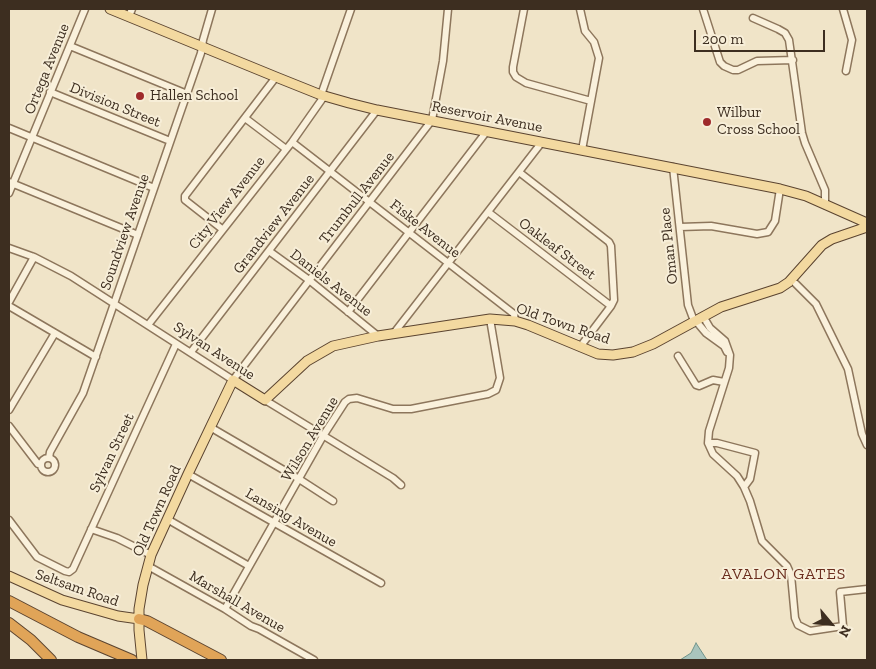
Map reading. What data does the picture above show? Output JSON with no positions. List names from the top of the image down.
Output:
{
  "streets": {
    "main road": [
      "Reservoir Avenue",
      "Old Town Road",
      "Sylvan Avenue",
      "Seltsam Road"
    ],
    "street": [
      "Ortega Avenue",
      "Division Street",
      "Trumbull Avenue",
      "City View Avenue",
      "Grandview Avenue",
      "Fiske Avenue",
      "Soundview Avenue",
      "Oman Place",
      "Oakleaf Street",
      "Daniels Avenue",
      "Wilson Avenue",
      "Sylvan Street",
      "Lansing Avenue",
      "Marshall Avenue"
    ]
  },
  "crossings": [
    ["Ortega Avenue", "Division Street"],
    ["Division Street", "Soundview Avenue"],
    ["Reservoir Avenue", "Trumbull Avenue"],
    ["Reservoir Avenue", "City View Avenue"],
    ["Reservoir Avenue", "Grandview Avenue"],
    ["Reservoir Avenue", "Soundview Avenue"],
    ["Reservoir Avenue", "Oman Place"],
    ["Reservoir Avenue", "Old Town Road"],
    ["Trumbull Avenue", "Fiske Avenue"],
    ["Trumbull Avenue", "Daniels Avenue"],
    ["Trumbull Avenue", "Old Town Road"],
    ["Trumbull Avenue", "Sylvan Avenue"],
    ["City View Avenue", "Fiske Avenue"],
    ["City View Avenue", "Sylvan Avenue"],
    ["Grandview Avenue", "Fiske Avenue"],
    ["Grandview Avenue", "Daniels Avenue"],
    ["Grandview Avenue", "Sylvan Avenue"],
    ["Fiske Avenue", "Old Town Road"],
    ["Soundview Avenue", "Sylvan Avenue"],
    ["Oman Place", "Old Town Road"],
    ["Daniels Avenue", "Old Town Road"],
    ["Old Town Road", "Sylvan Avenue"],
    ["Old Town Road", "Wilson Avenue"],
    ["Old Town Road", "Lansing Avenue"],
    ["Old Town Road", "Seltsam Road"],
    ["Old Town Road", "Marshall Avenue"],
    ["Sylvan Avenue", "Wilson Avenue"],
    ["Sylvan Avenue", "Sylvan Street"],
    ["Wilson Avenue", "Lansing Avenue"],
    ["Wilson Avenue", "Marshall Avenue"]
  ],
  "districts": ["AVALON GATES"],
  "places": ["Hallen School", "Wilbur Cross School"],
  "scale_bar": "200 m",
  "north": "bottom right"
}
